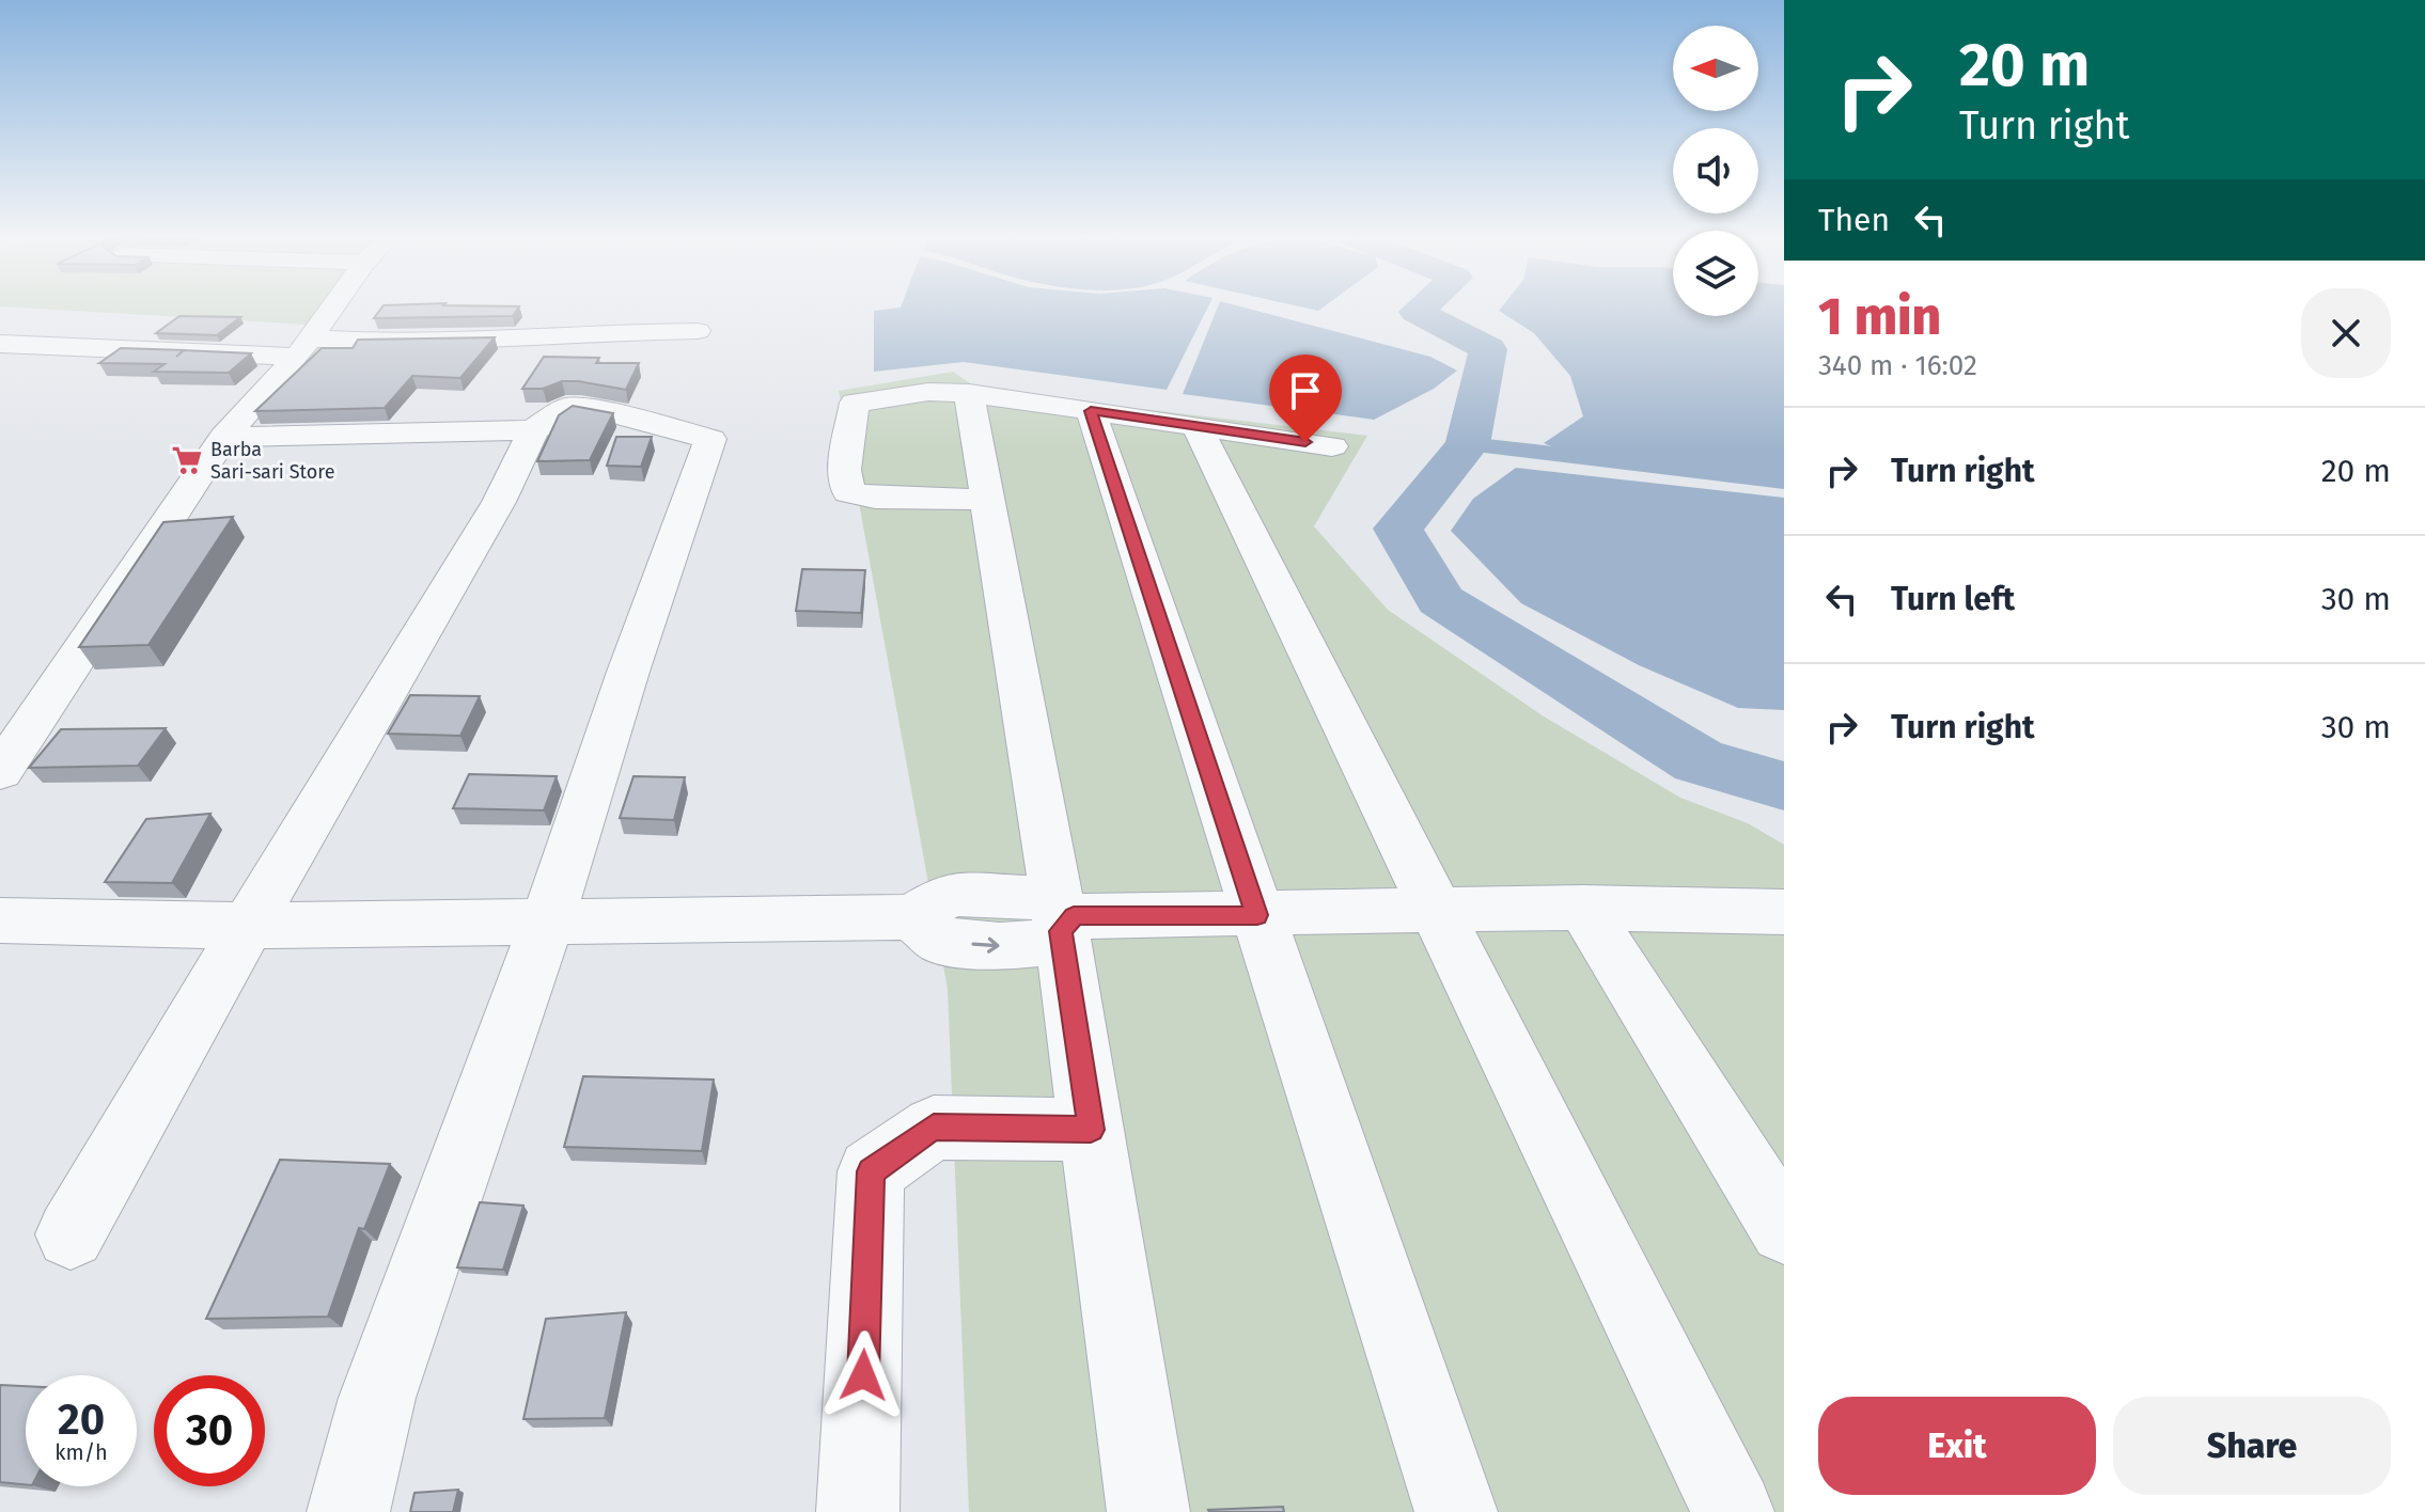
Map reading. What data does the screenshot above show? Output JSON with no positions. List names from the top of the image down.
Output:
{
  "places": {
    "supermarket": ["Barba Sari-sari Store"]
  },
  "north": "left",
  "page": {
    "turn": ["20 m", "Turn right"],
    "then": "Then",
    "heading": ["1 min", "340 m · 16:02"],
    "list": [
      {
        "name": "Turn right",
        "value": "20 m"
      },
      {
        "name": "Turn left",
        "value": "30 m"
      },
      {
        "name": "Turn right",
        "value": "30 m"
      }
    ],
    "speed": "20 km/h",
    "limit": "30",
    "buttons": ["Exit", "Share"]
  }
}
